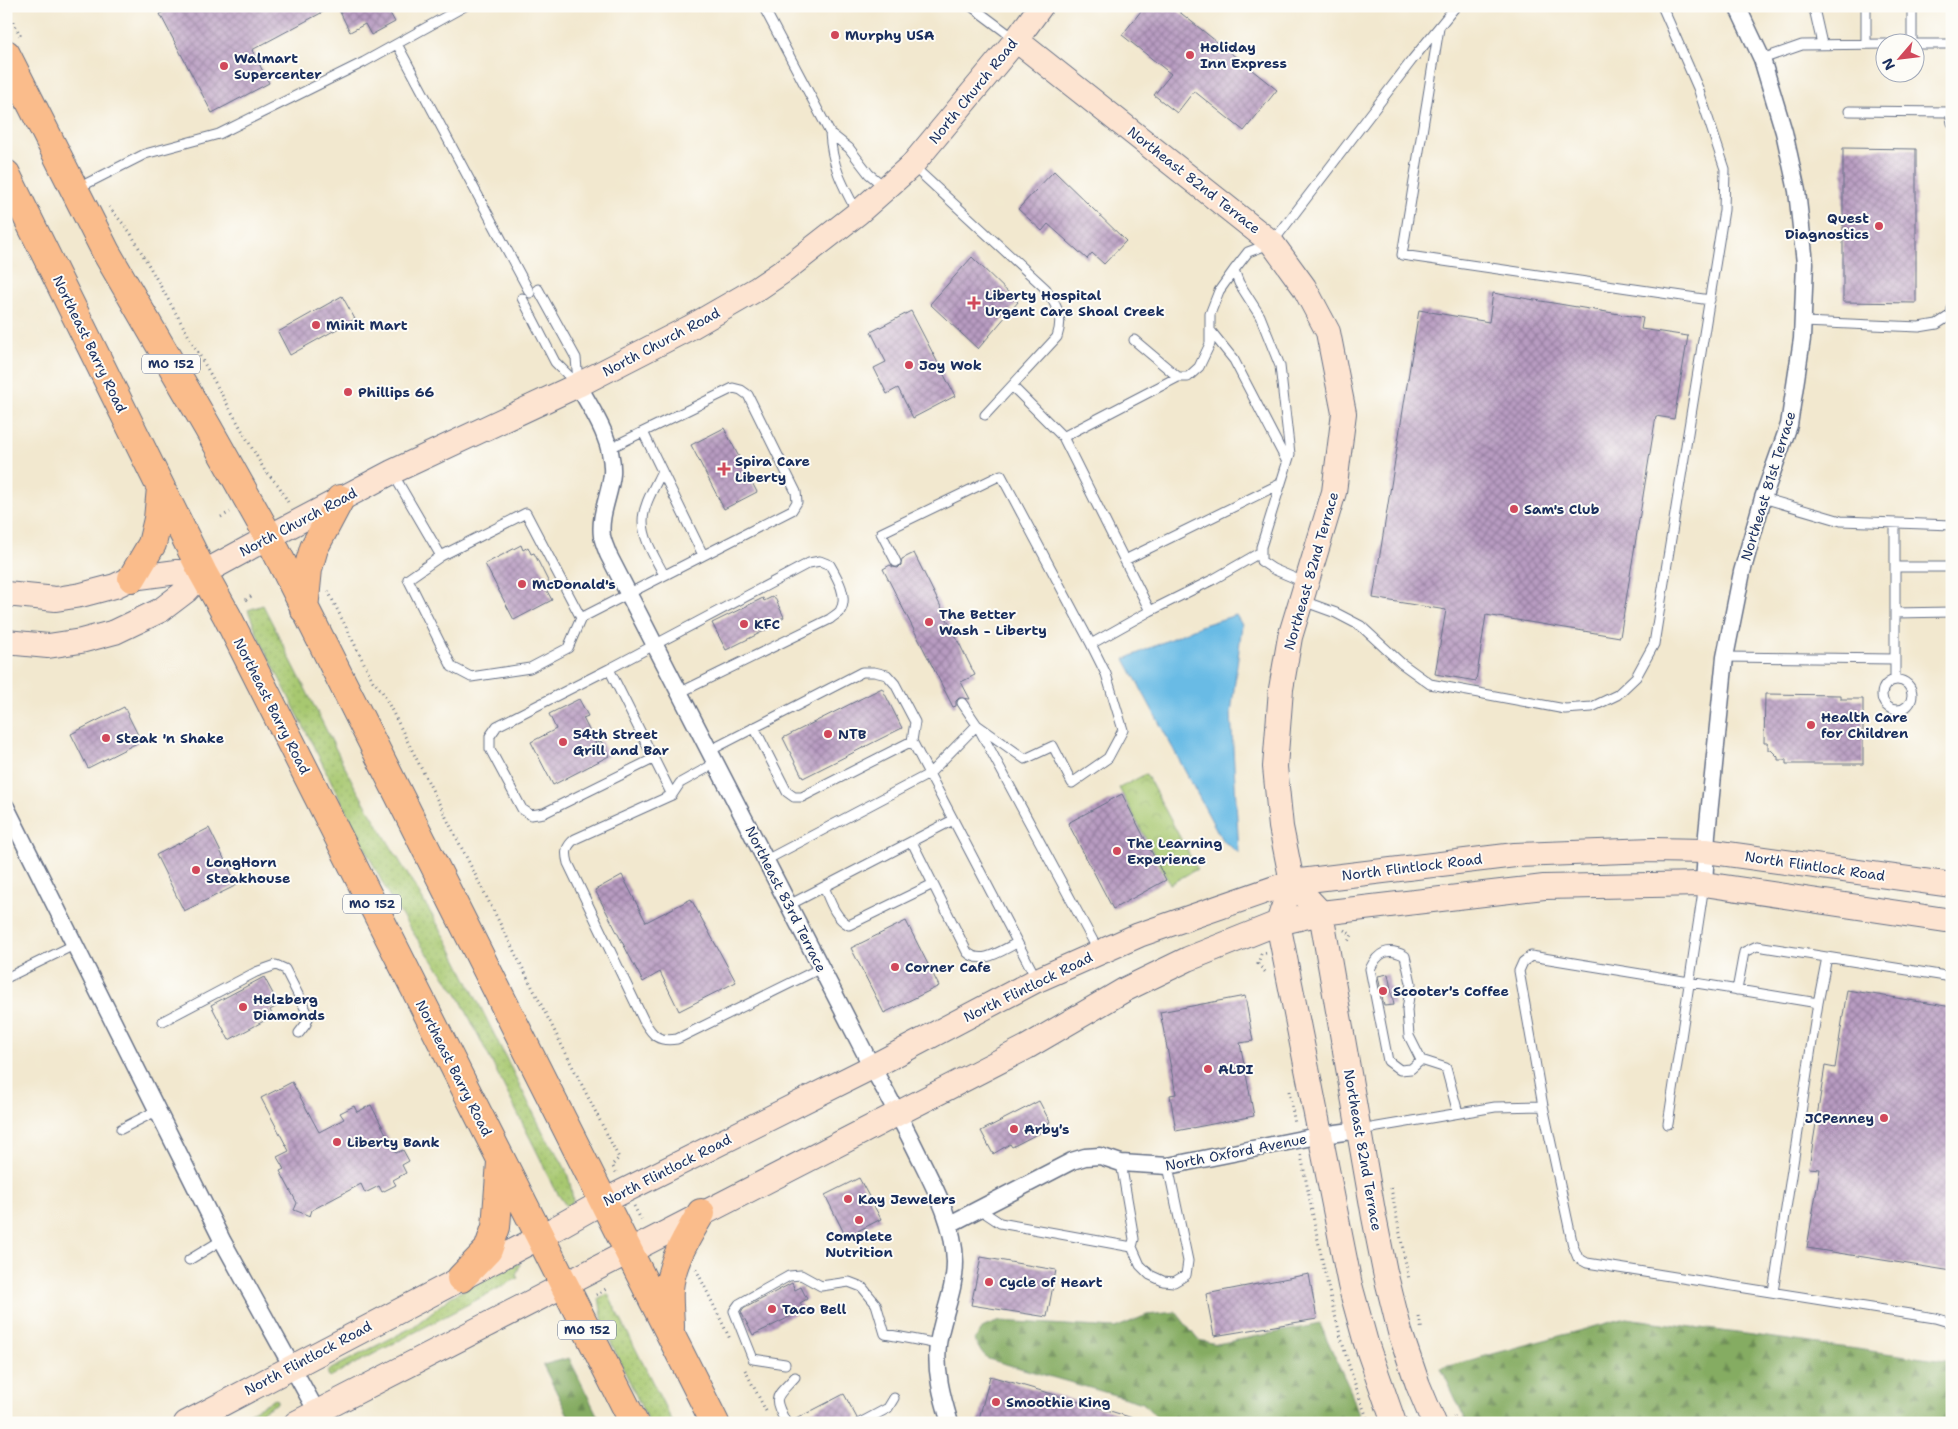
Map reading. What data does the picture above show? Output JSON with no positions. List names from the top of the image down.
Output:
{
  "streets": {
    "highway": ["Northeast Barry Road", "MO 152"],
    "main road": ["North Church Road", "Northeast 82nd Terrace", "North Flintlock Road"],
    "street": ["Northeast 81st Terrace", "Northeast 83rd Terrace", "North Oxford Avenue"]
  },
  "crossings": [
    ["North Church Road", "Northeast 82nd Terrace"],
    ["North Church Road", "Northeast Barry Road"],
    ["North Church Road", "MO 152"],
    ["North Church Road", "Northeast 83rd Terrace"],
    ["Northeast 82nd Terrace", "North Flintlock Road"],
    ["Northeast 82nd Terrace", "North Oxford Avenue"],
    ["Northeast Barry Road", "MO 152"],
    ["Northeast Barry Road", "North Flintlock Road"],
    ["MO 152", "North Flintlock Road"],
    ["Northeast 81st Terrace", "North Flintlock Road"],
    ["North Flintlock Road", "Northeast 83rd Terrace"],
    ["Northeast 83rd Terrace", "North Oxford Avenue"]
  ],
  "places": {
    "other": [
      "Murphy USA",
      "Holiday Inn Express",
      "Walmart Supercenter",
      "Quest Diagnostics",
      "Minit Mart",
      "Joy Wok",
      "Phillips 66",
      "Sam's Club",
      "McDonald's",
      "The Better Wash - Liberty",
      "KFC",
      "Health Care for Children",
      "NTB",
      "Steak 'n Shake",
      "54th Street Grill and Bar",
      "The Learning Experience",
      "LongHorn Steakhouse",
      "Corner Cafe",
      "Scooter's Coffee",
      "Helzberg Diamonds",
      "ALDI",
      "JCPenney",
      "Arby's",
      "Liberty Bank",
      "Kay Jewelers",
      "Complete Nutrition",
      "Cycle of Heart",
      "Taco Bell",
      "Smoothie King"
    ],
    "health": ["Liberty Hospital Urgent Care Shoal Creek", "Spira Care Liberty"]
  },
  "north": "bottom left"
}
